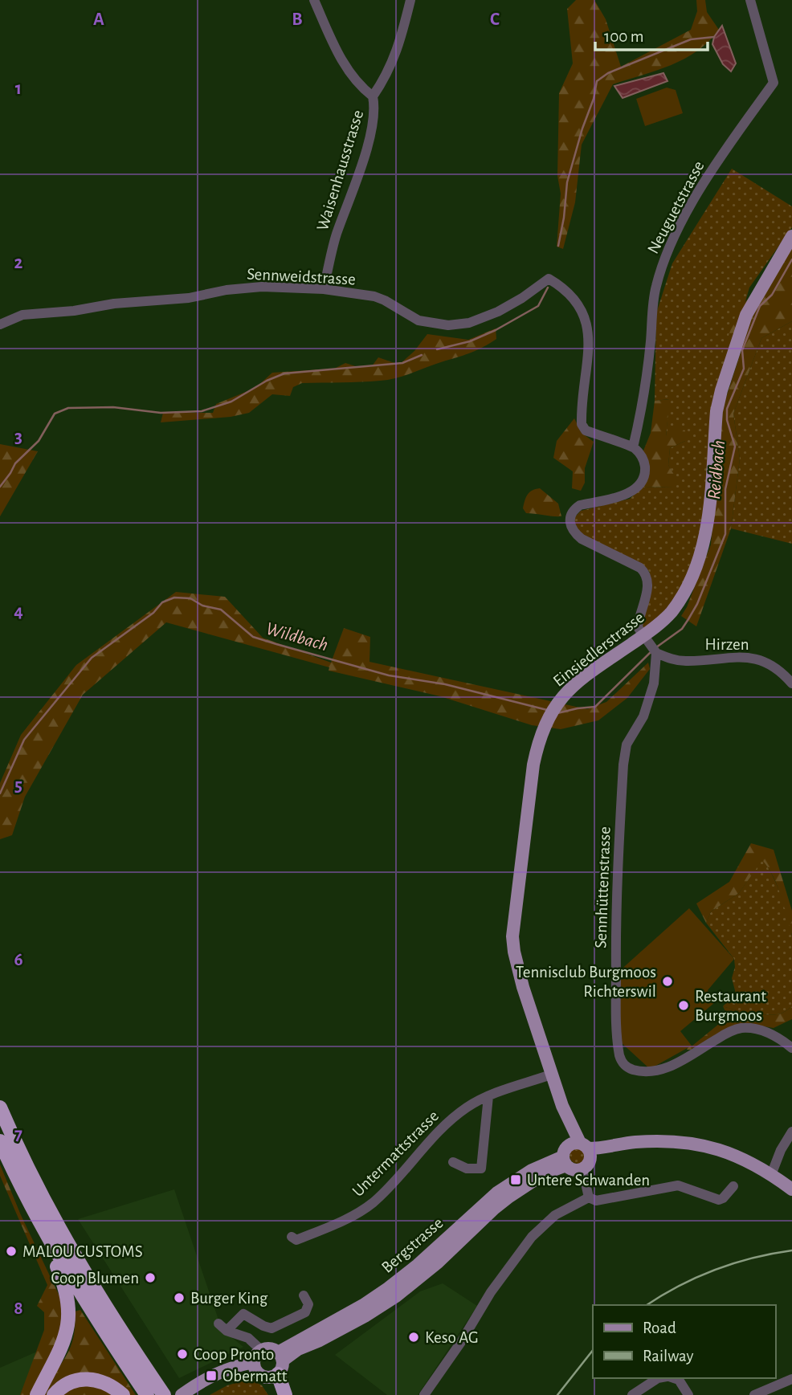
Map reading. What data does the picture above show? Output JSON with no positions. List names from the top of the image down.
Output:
{
  "streets": {
    "main road": ["Einsiedlerstrasse", "Bergstrasse"],
    "street": [
      "Waisenhausstrasse",
      "Neuguetstrasse",
      "Sennweidstrasse",
      "Hirzen",
      "Sennhüttenstrasse",
      "Untermattstrasse"
    ]
  },
  "crossings": [
    ["Waisenhausstrasse", "Sennweidstrasse"],
    ["Neuguetstrasse", "Sennweidstrasse"],
    ["Hirzen", "Sennhüttenstrasse"],
    ["Einsiedlerstrasse", "Untermattstrasse"],
    ["Einsiedlerstrasse", "Bergstrasse"]
  ],
  "water": ["Reidbach", "Wildbach"],
  "places": {
    "other": [
      "Tennisclub Burgmoos Richterswil",
      "Restaurant Burgmoos",
      "MALOU CUSTOMS",
      "Coop Blumen",
      "Burger King",
      "Keso AG",
      "Coop Pronto"
    ],
    "transit": ["Untere Schwanden", "Obermatt"]
  },
  "legend": ["Road", "Railway"],
  "scale_bar": "100 m",
  "grid": {
    "columns": ["A", "B", "C"],
    "rows": [
      "1",
      "2",
      "3",
      "4",
      "5",
      "6",
      "7",
      "8"
    ]
  }
}
